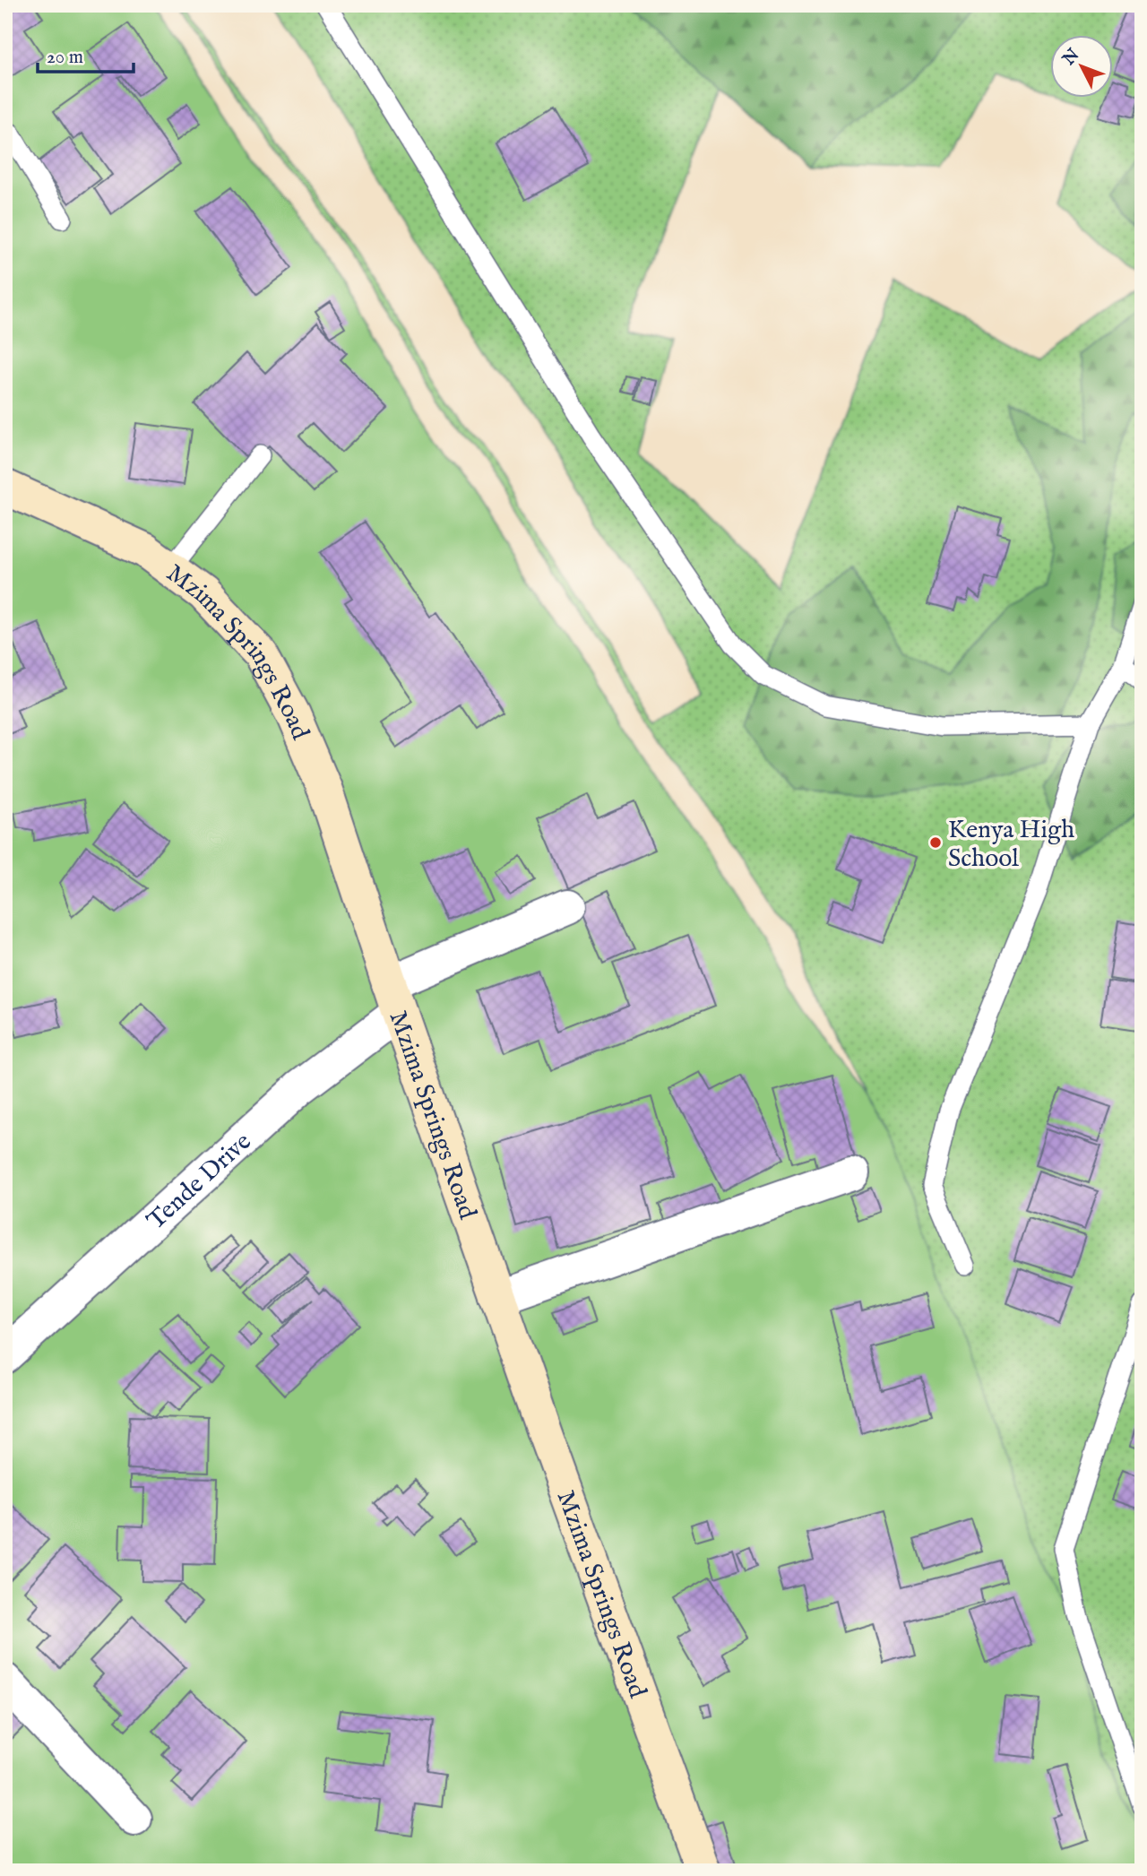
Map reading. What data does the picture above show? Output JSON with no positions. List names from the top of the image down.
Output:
{
  "streets": {
    "street": ["Mzima Springs Road", "Tende Drive"]
  },
  "crossings": [
    ["Mzima Springs Road", "Tende Drive"]
  ],
  "places": ["Kenya High School"],
  "scale_bar": "20 m",
  "north": "top left"
}
